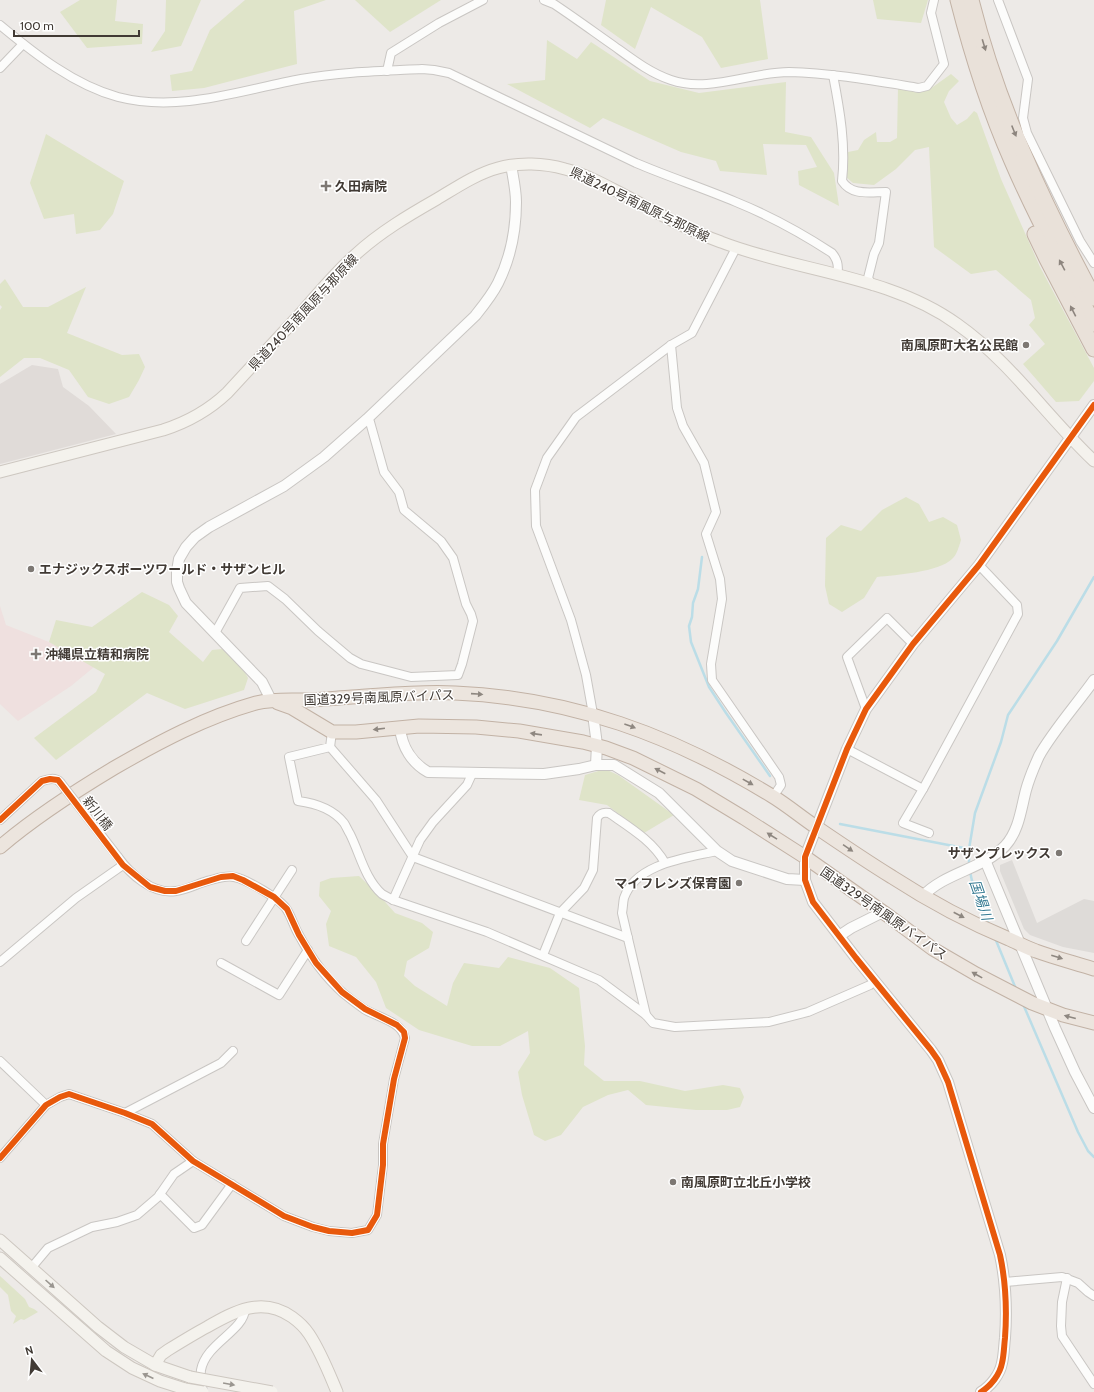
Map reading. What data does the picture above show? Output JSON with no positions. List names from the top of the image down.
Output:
{
  "streets": {
    "highway": ["国道329号南風原バイパス"],
    "main road": ["県道240号南風原与那原線"],
    "street": ["新川橋"]
  },
  "water": ["国場川"],
  "places": {
    "health": ["久田病院", "沖縄県立精和病院"],
    "other": [
      "南風原町大名公民館",
      "エナジックスポーツワールド・サザンヒル",
      "サザンプレックス",
      "マイフレンズ保育園",
      "南風原町立北丘小学校"
    ]
  },
  "scale_bar": "100 m",
  "north": "top"
}
